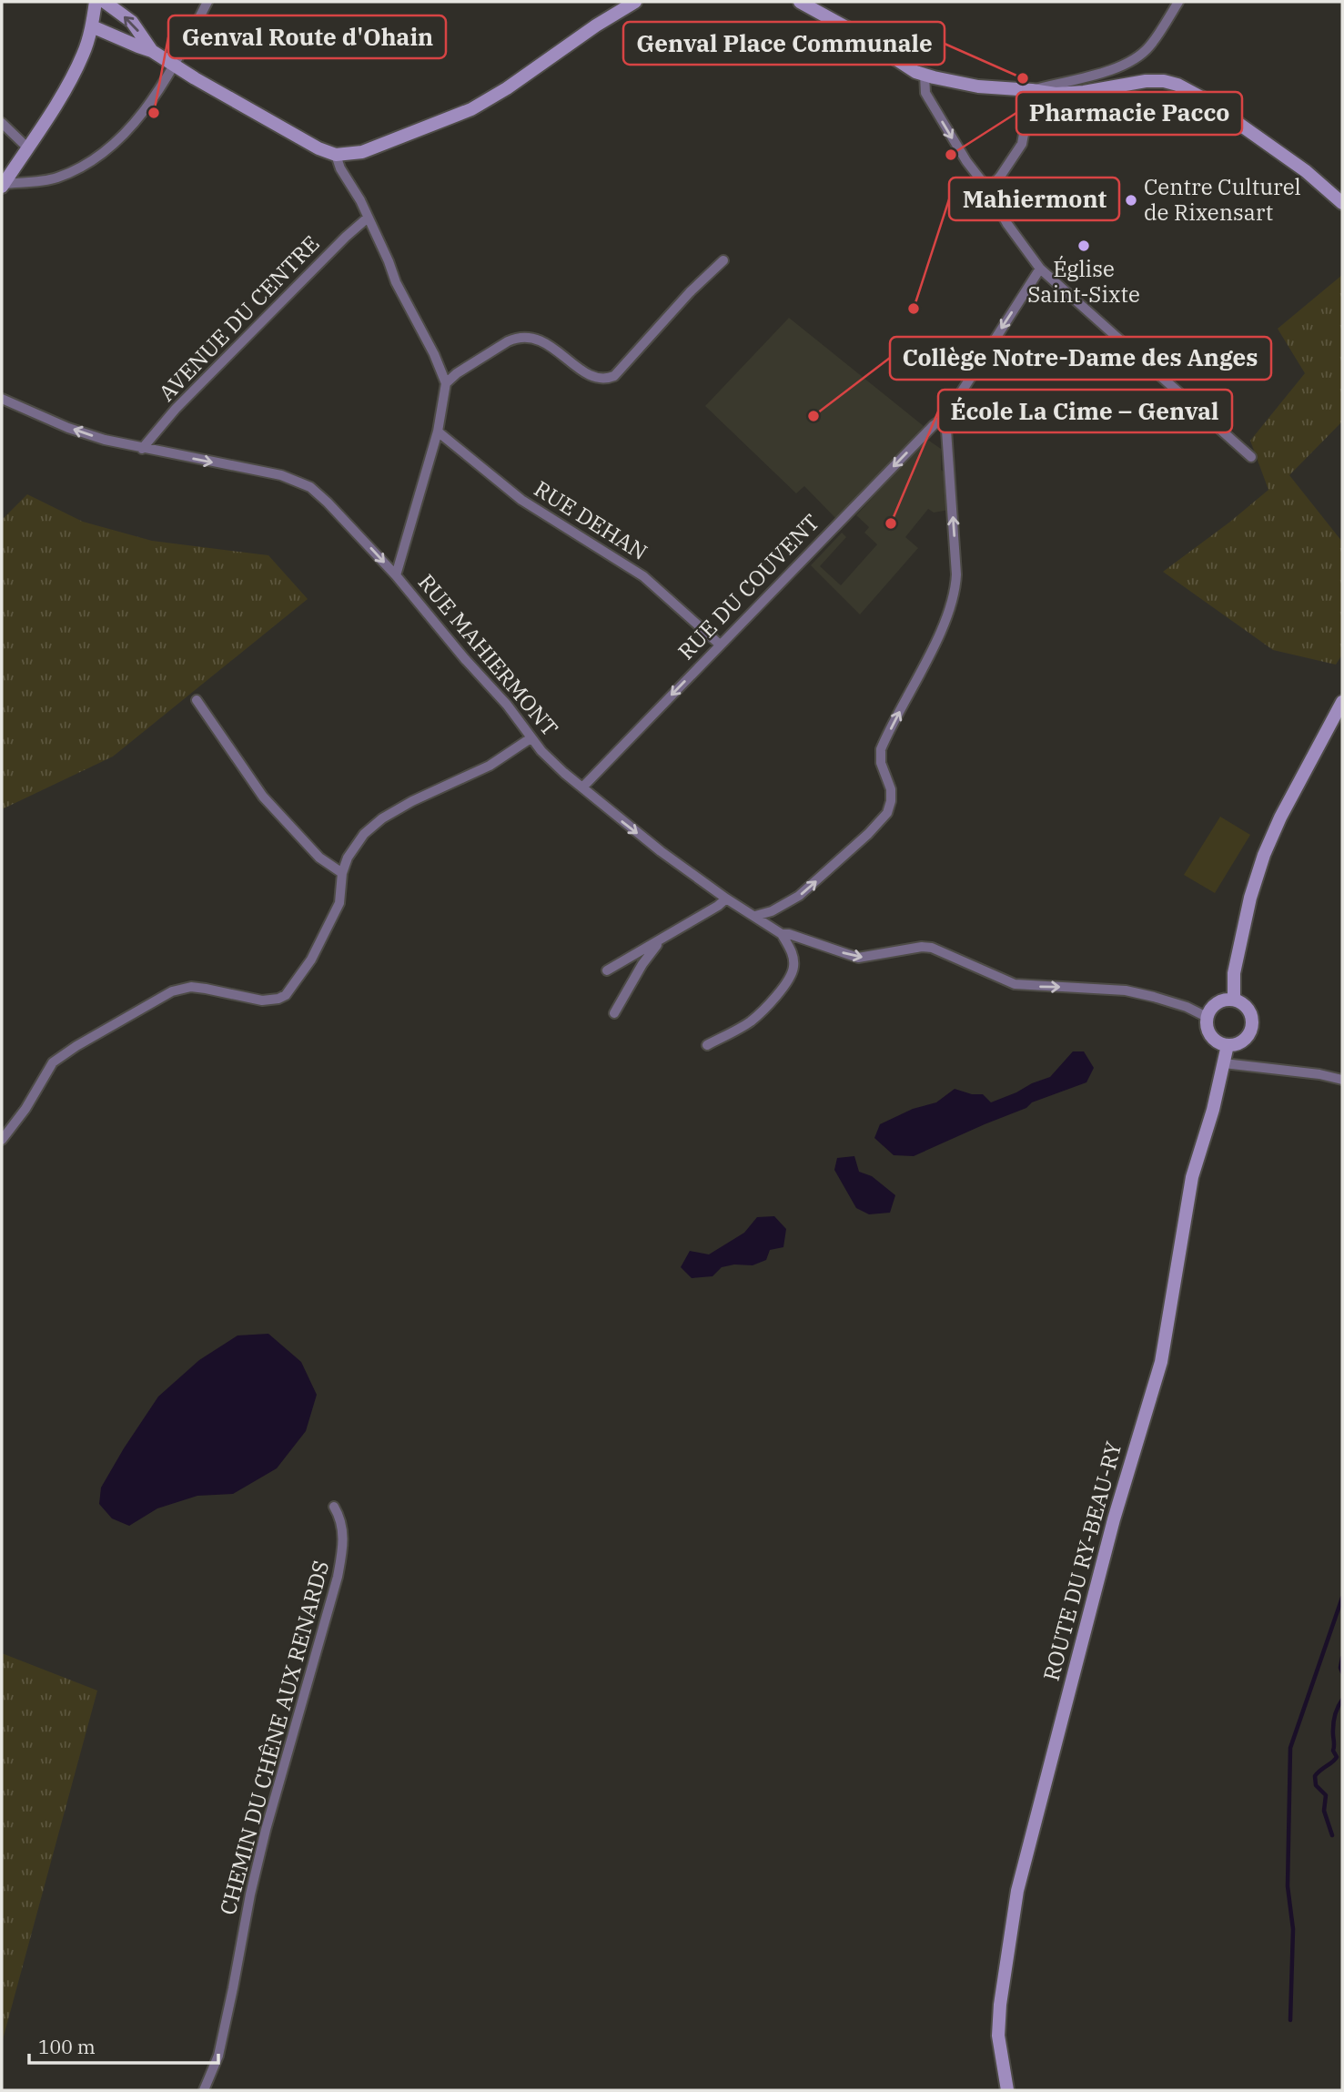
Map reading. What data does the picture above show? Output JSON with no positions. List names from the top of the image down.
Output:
{
  "streets": {
    "street": [
      "AVENUE DU CENTRE",
      "RUE DEHAN",
      "RUE DU COUVENT",
      "RUE MAHIERMONT",
      "ROUTE DU RY-BEAU-RY",
      "CHEMIN DU CHÊNE AUX RENARDS"
    ]
  },
  "crossings": [
    ["RUE DEHAN", "RUE DU COUVENT"],
    ["RUE DEHAN", "RUE MAHIERMONT"],
    ["RUE DU COUVENT", "RUE MAHIERMONT"],
    ["RUE MAHIERMONT", "ROUTE DU RY-BEAU-RY"]
  ],
  "one_way": ["RUE DU COUVENT", "RUE MAHIERMONT"],
  "places": [
    "Genval Place Communale",
    "Genval Route d'Ohain",
    "Pharmacie Pacco",
    "Centre Culturel de Rixensart",
    "Église Saint-Sixte",
    "Mahiermont",
    "Collège Notre-Dame des Anges",
    "École La Cime – Genval"
  ],
  "scale_bar": "100 m"
}
